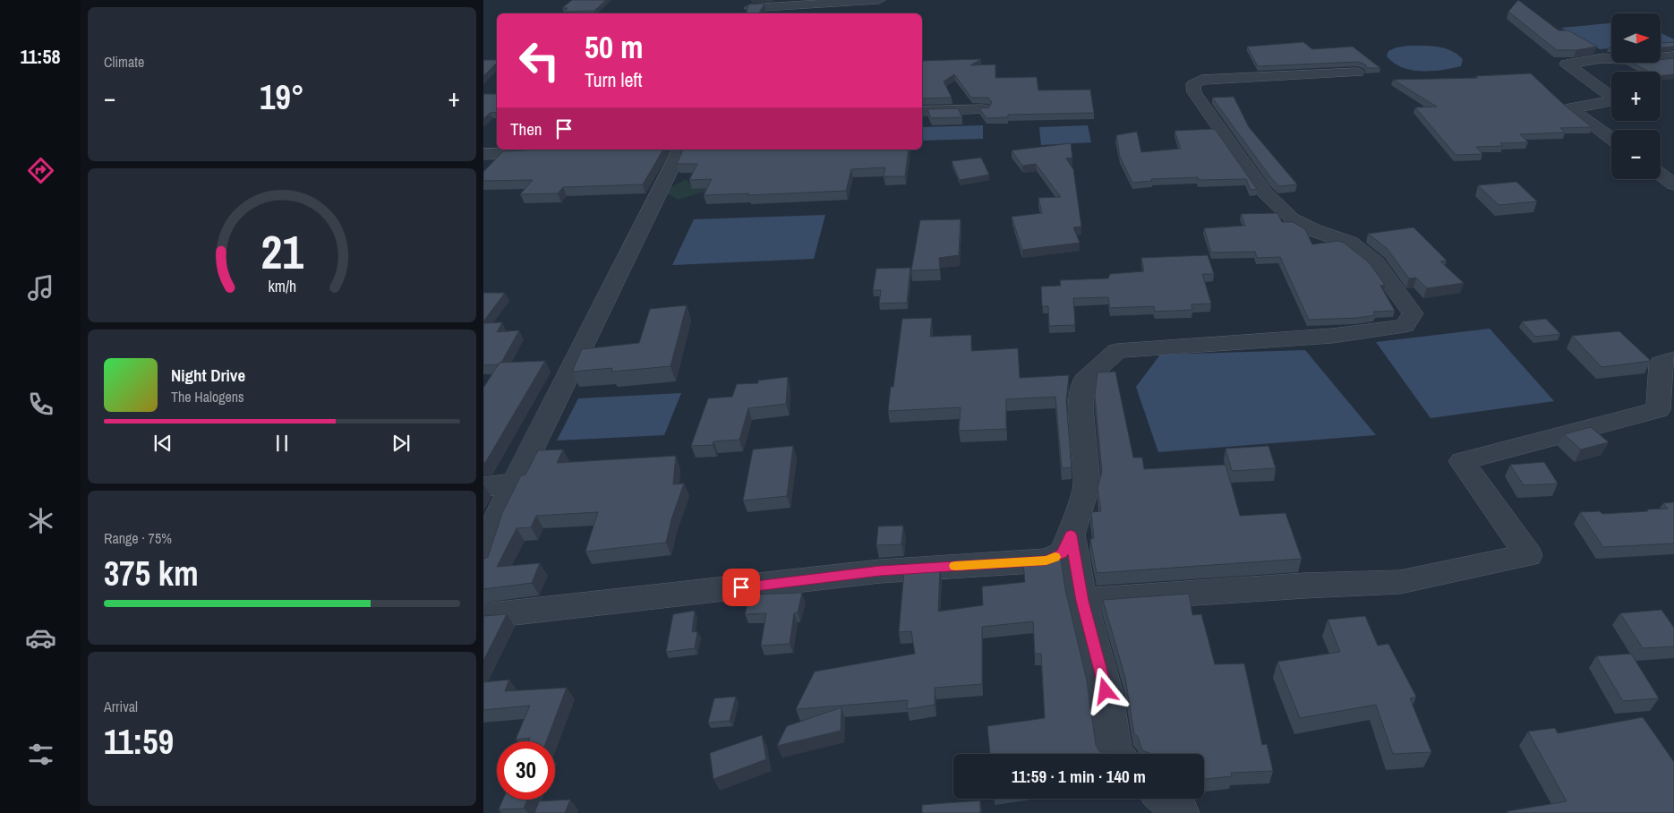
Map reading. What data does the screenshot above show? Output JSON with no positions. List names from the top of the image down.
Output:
{
  "north": "right",
  "page": {
    "tabs": "11:58",
    "tile": [
      "Climate",
      ["Range · 75%", "375 km"],
      ["Arrival", "11:59"]
    ],
    "map_buttons": ["+", "−"],
    "turn": ["50 m", "Turn left"],
    "heat": ["−", "19°", "+"],
    "then": "Then",
    "song": ["Night Drive", "The Halogens"],
    "limit": "30",
    "trip": "11:59 · 1 min · 140 m",
    "gauge": ["21", "km/h"]
  }
}
